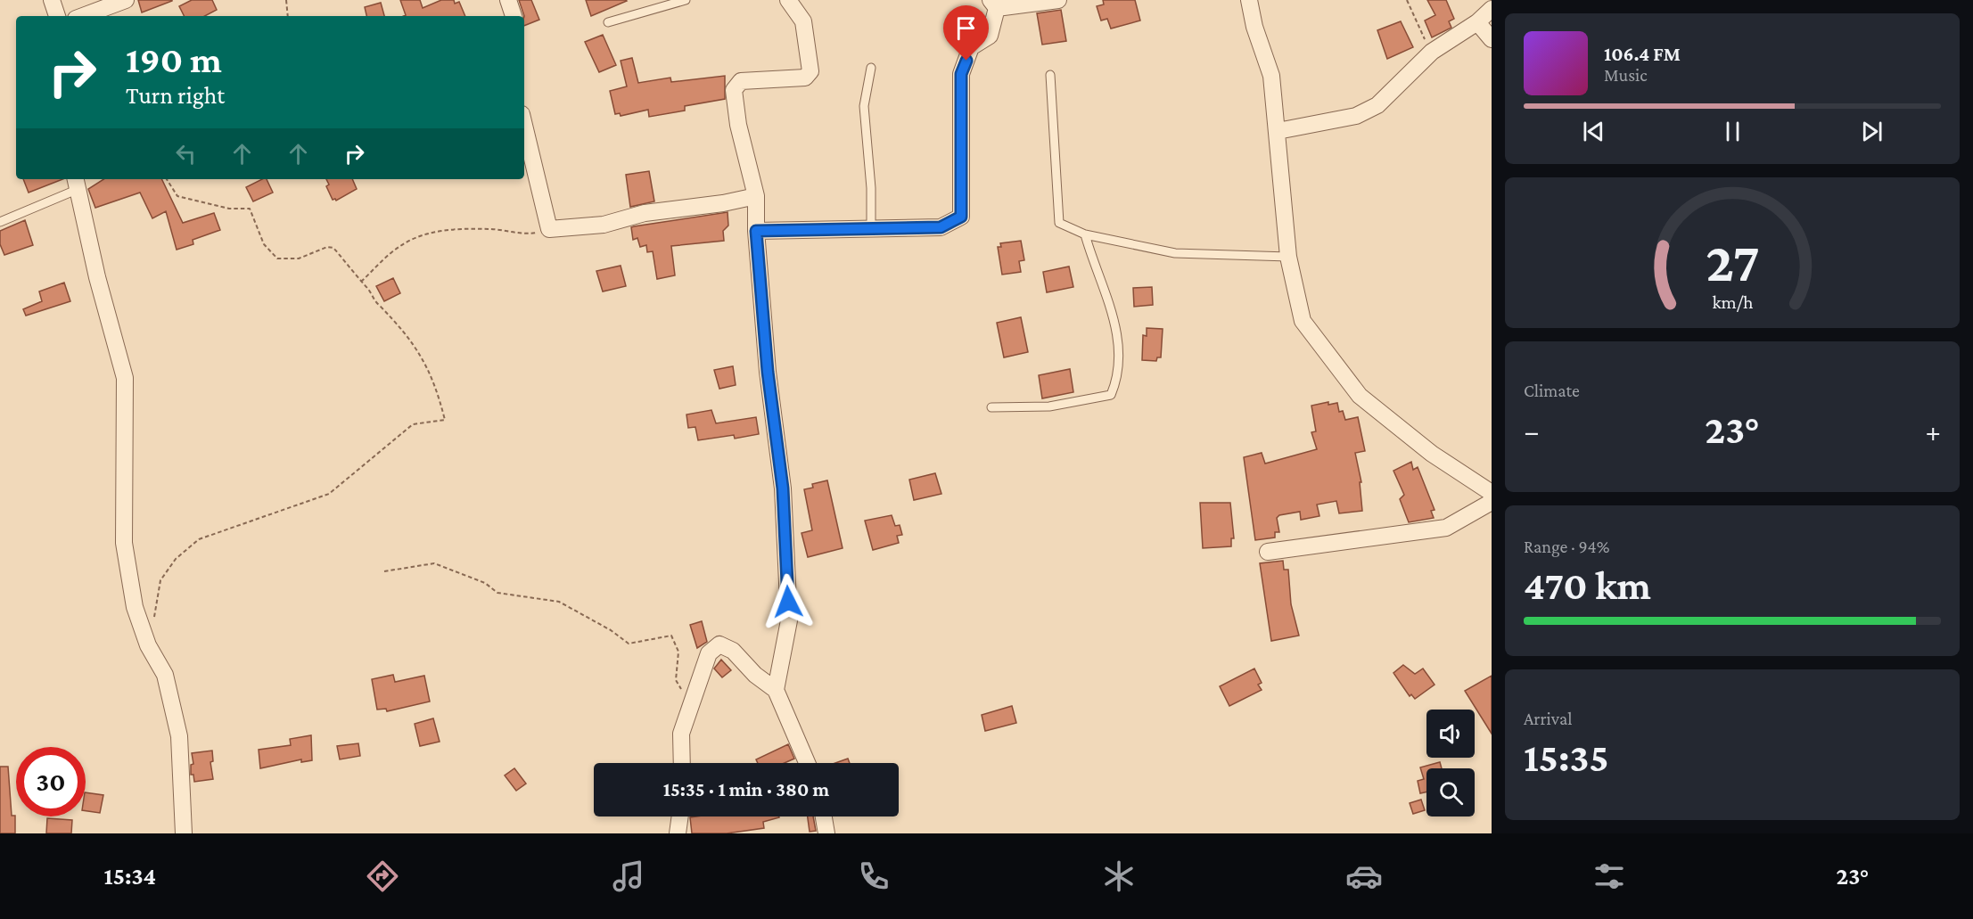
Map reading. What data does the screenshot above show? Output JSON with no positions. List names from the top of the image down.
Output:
{
  "page": {
    "turn": ["190 m", "Turn right"],
    "song": ["106.4 FM", "Music"],
    "tile": [
      "Climate",
      ["Range · 94%", "470 km"],
      ["Arrival", "15:35"]
    ],
    "heat": ["−", "23°", "+"],
    "limit": "30",
    "trip": "15:35 · 1 min · 380 m",
    "tabs": ["15:34", "23°"],
    "gauge": ["27", "km/h"]
  }
}
